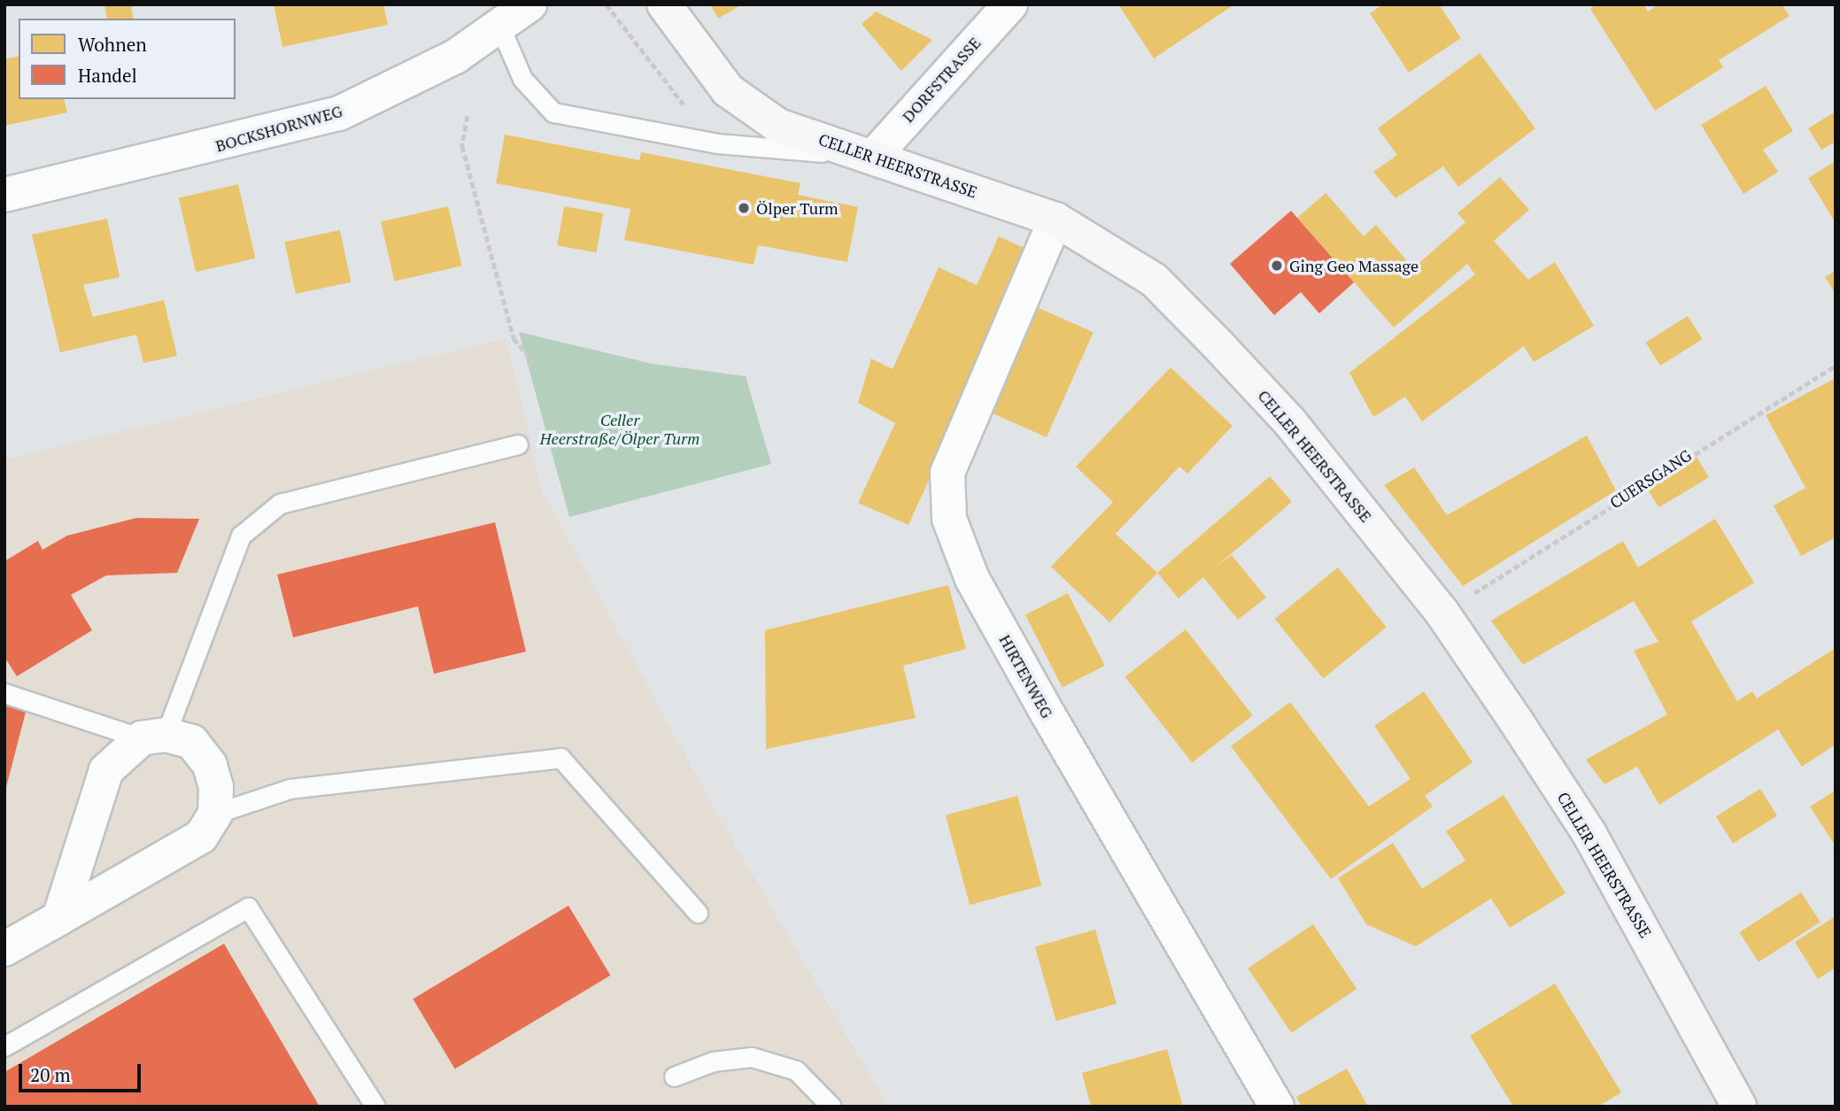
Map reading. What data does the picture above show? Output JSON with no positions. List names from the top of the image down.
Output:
{
  "streets": {
    "main road": ["CELLER HEERSTRASSE"],
    "street": ["DORFSTRASSE", "BOCKSHORNWEG", "HIRTENWEG"],
    "path": ["CUERSGANG"]
  },
  "crossings": [
    ["DORFSTRASSE", "CELLER HEERSTRASSE"],
    ["CELLER HEERSTRASSE", "HIRTENWEG"]
  ],
  "parks": ["Celler Heerstraße/Ölper Turm"],
  "places": ["Ölper Turm", "Ging Geo Massage"],
  "legend": ["Wohnen", "Handel"],
  "scale_bar": "20 m"
}
